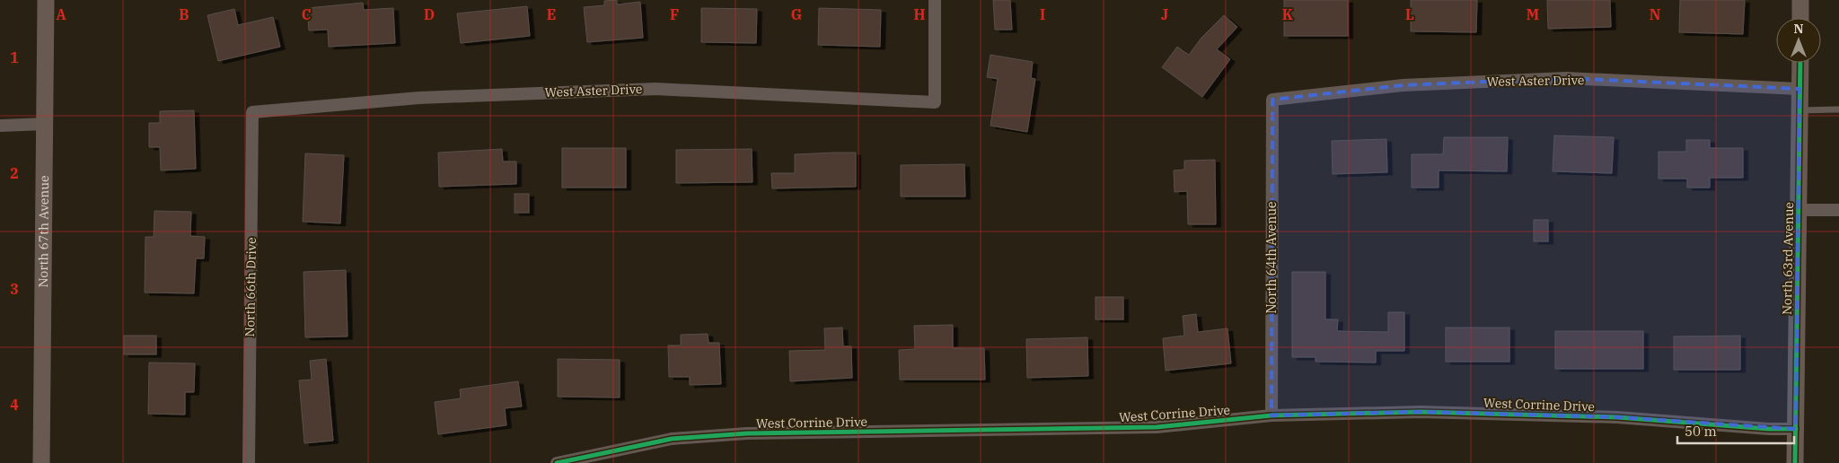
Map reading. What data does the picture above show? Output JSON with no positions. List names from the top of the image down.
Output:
{
  "streets": {
    "main road": ["North 67th Avenue", "North 63rd Avenue"],
    "street": [
      "West Aster Drive",
      "North 64th Avenue",
      "North 66th Drive",
      "West Corrine Drive"
    ]
  },
  "crossings": [
    ["West Aster Drive", "North 64th Avenue"],
    ["West Aster Drive", "North 63rd Avenue"],
    ["West Aster Drive", "North 66th Drive"],
    ["North 64th Avenue", "West Corrine Drive"],
    ["North 63rd Avenue", "West Corrine Drive"]
  ],
  "scale_bar": "50 m",
  "north": "top",
  "grid": {
    "columns": [
      "A",
      "B",
      "C",
      "D",
      "E",
      "F",
      "G",
      "H",
      "I",
      "J",
      "K",
      "L",
      "M",
      "N"
    ],
    "rows": [
      "1",
      "2",
      "3",
      "4"
    ]
  }
}
